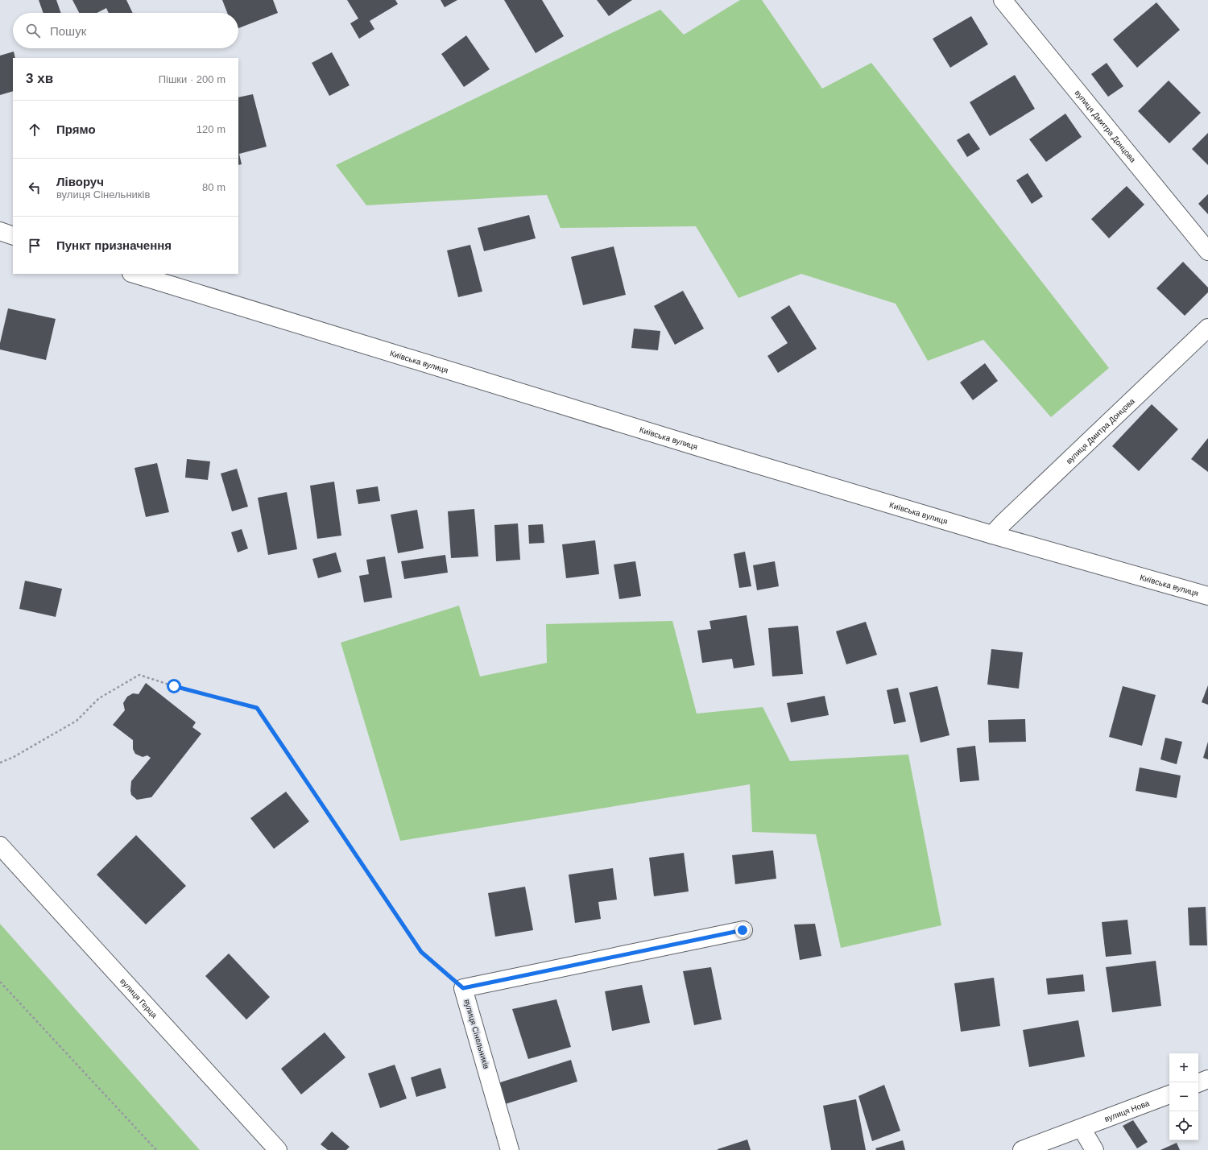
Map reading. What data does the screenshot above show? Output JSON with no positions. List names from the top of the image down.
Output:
{
  "streets": {
    "street": [
      "вулиця Дмитра Донцова",
      "Київська вулиця",
      "вулиця Герца",
      "вулиця Сінельників",
      "вулиця Нова"
    ]
  },
  "crossings": [
    ["вулиця Дмитра Донцова", "Київська вулиця"]
  ],
  "page": {
    "search": "Пошук",
    "heading": ["3 хв", "Пішки · 200 m"],
    "list": [
      ["Прямо", "120 m"],
      ["Ліворуч", "вулиця Сінельників", "80 m"],
      "Пункт призначення"
    ],
    "map_buttons": ["+", "−"]
  }
}
